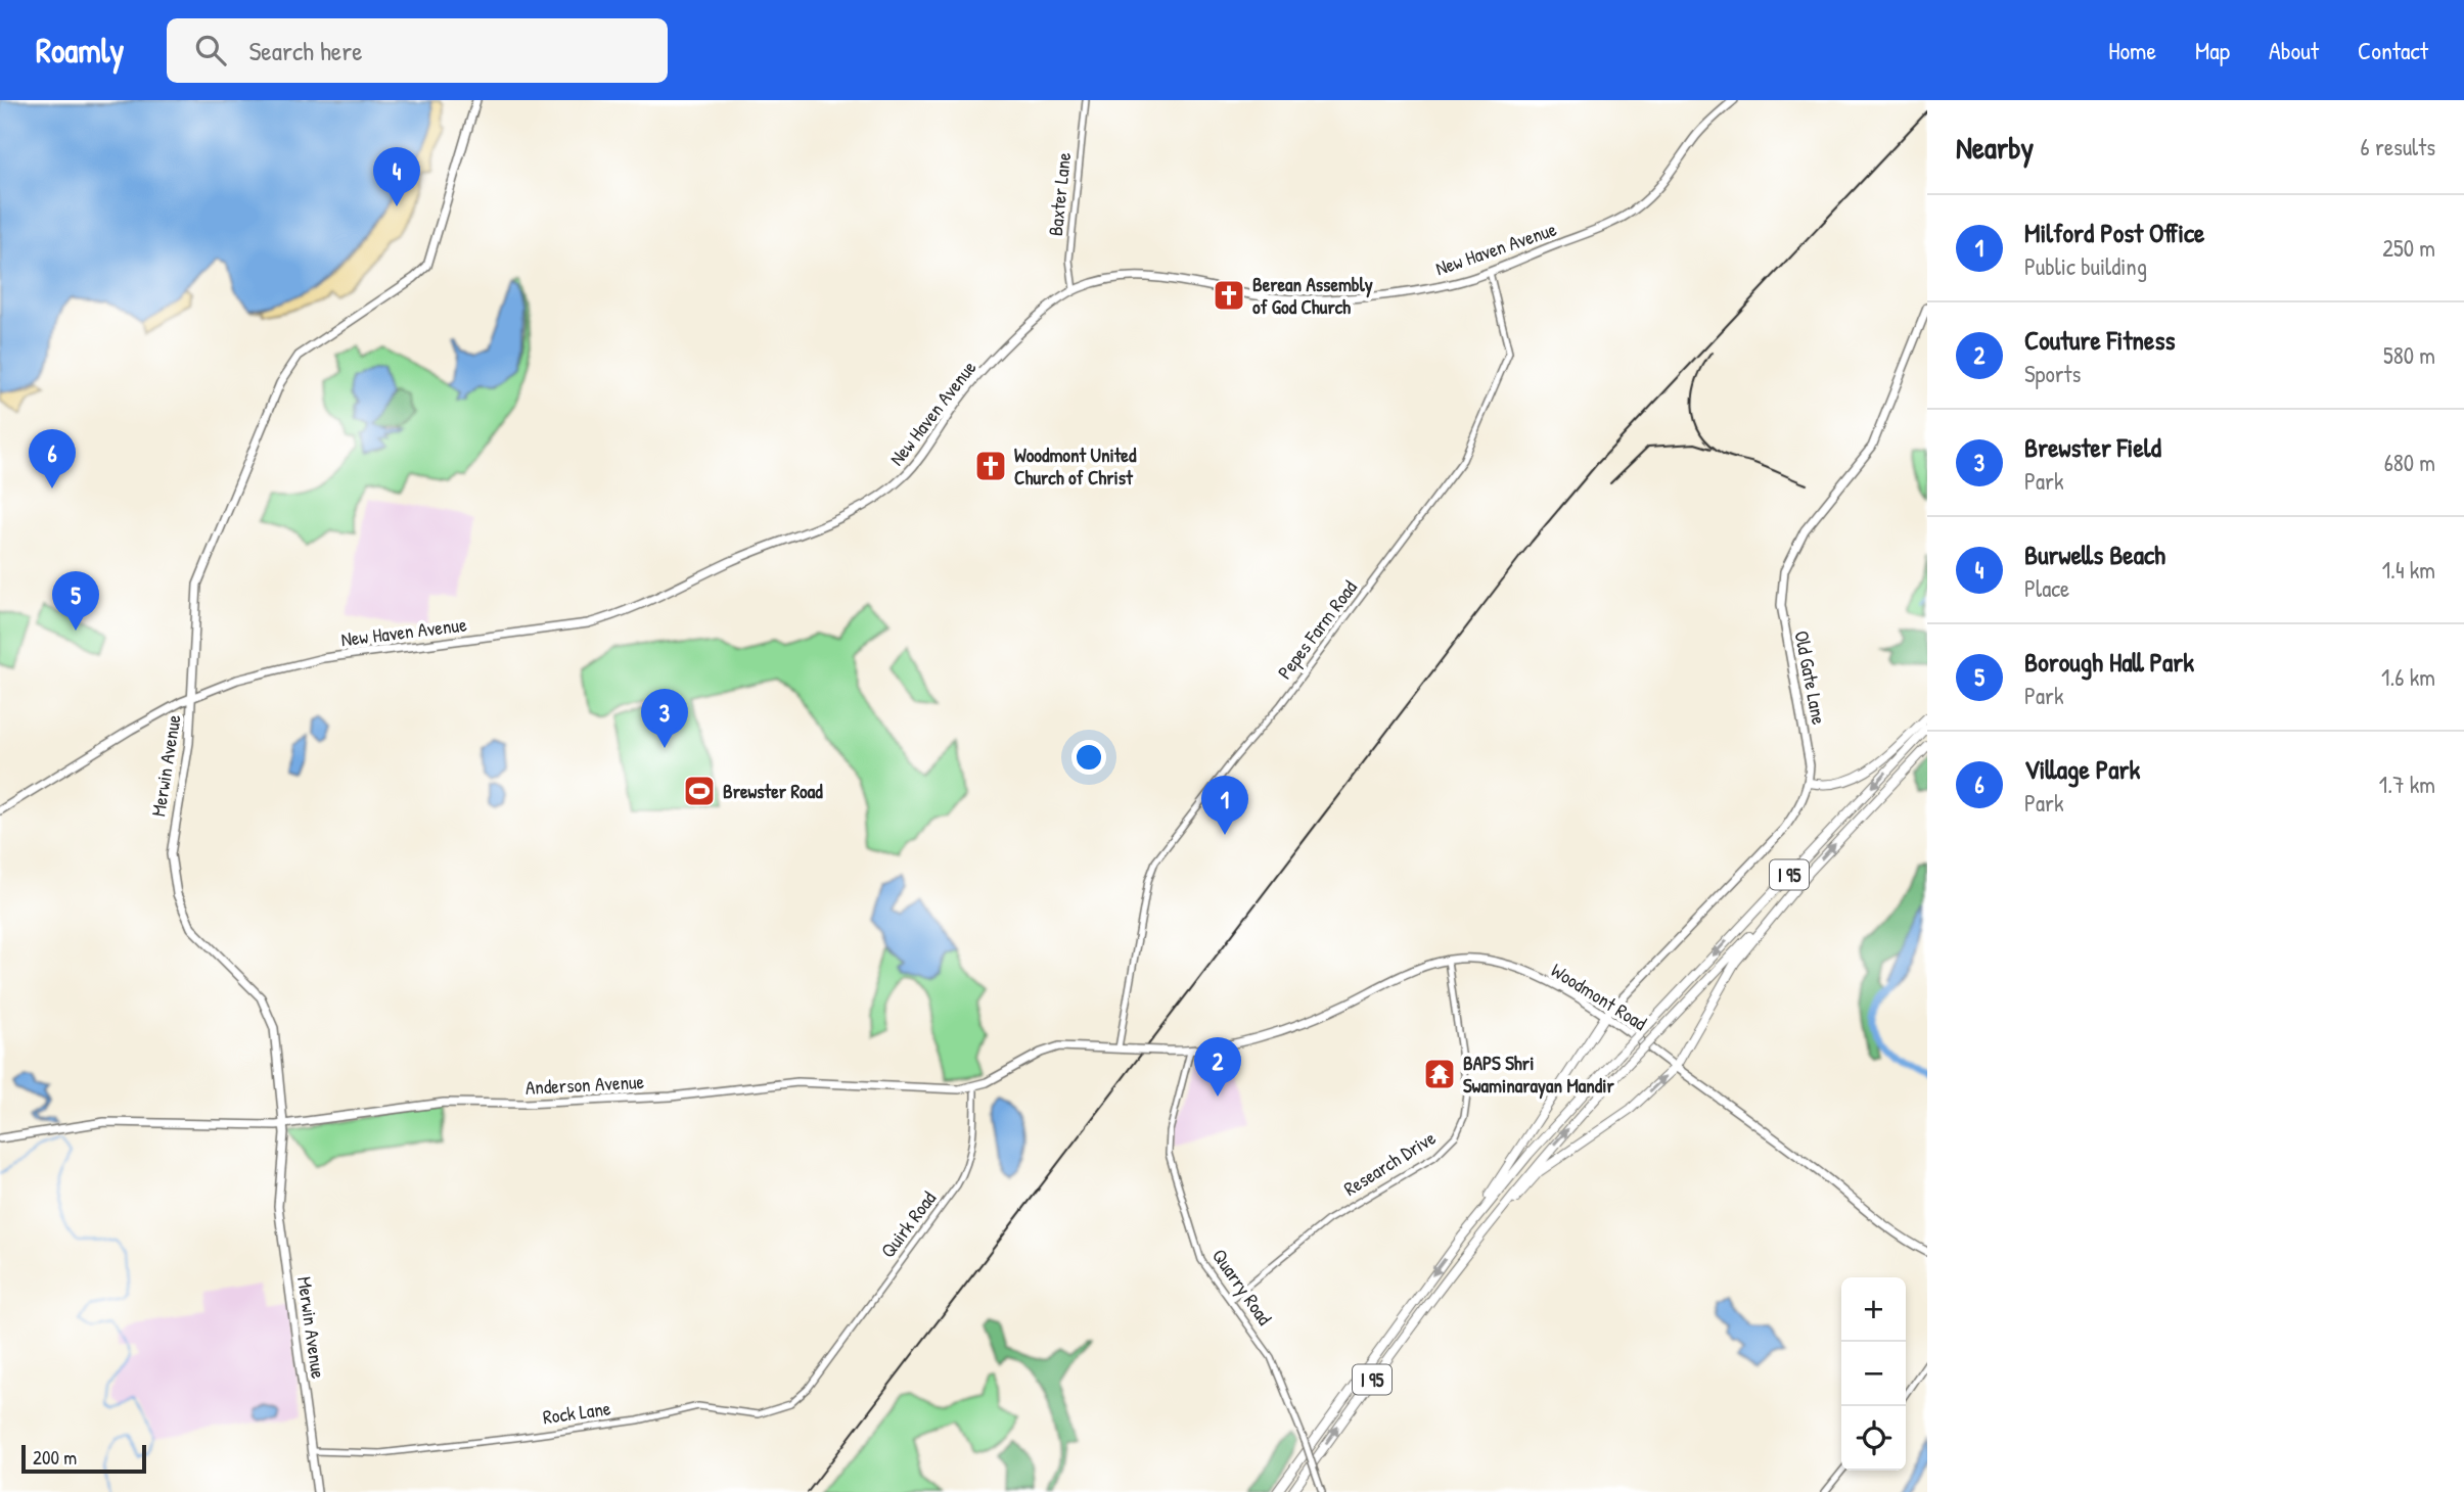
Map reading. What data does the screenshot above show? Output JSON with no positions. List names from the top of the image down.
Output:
{
  "streets": {
    "highway": ["I 95"],
    "main road": [
      "New Haven Avenue",
      "Old Gate Lane",
      "Merwin Avenue",
      "Woodmont Road",
      "Anderson Avenue"
    ],
    "street": [
      "Baxter Lane",
      "Pepes Farm Road",
      "Research Drive",
      "Quirk Road",
      "Quarry Road",
      "Rock Lane"
    ]
  },
  "crossings": [
    ["Baxter Lane", "New Haven Avenue"],
    ["New Haven Avenue", "Pepes Farm Road"],
    ["New Haven Avenue", "Merwin Avenue"],
    ["Pepes Farm Road", "Anderson Avenue"],
    ["Merwin Avenue", "Anderson Avenue"],
    ["Merwin Avenue", "Rock Lane"],
    ["Woodmont Road", "Anderson Avenue"],
    ["Woodmont Road", "Research Drive"],
    ["Woodmont Road", "Quarry Road"],
    ["Anderson Avenue", "Quirk Road"],
    ["Research Drive", "Quarry Road"],
    ["Quirk Road", "Rock Lane"]
  ],
  "places": {
    "church": ["Berean Assembly of God Church", "Woodmont United Church of Christ"],
    "sports": ["Brewster Road"],
    "temple": ["BAPS Shri Swaminarayan Mandir"]
  },
  "scale_bar": "200 m",
  "page": {
    "header": "Roamly",
    "search": "Search here",
    "nav": [
      "Home",
      "Map",
      "About",
      "Contact"
    ],
    "heading": ["Nearby", "6 results"],
    "pins": [
      "4",
      "6",
      "5",
      "3",
      "1",
      "2"
    ],
    "list": [
      {
        "mark": "1",
        "name": "Milford Post Office",
        "note": "Public building",
        "value": "250 m"
      },
      {
        "mark": "2",
        "name": "Couture Fitness",
        "note": "Sports",
        "value": "580 m"
      },
      {
        "mark": "3",
        "name": "Brewster Field",
        "note": "Park",
        "value": "680 m"
      },
      {
        "mark": "4",
        "name": "Burwells Beach",
        "note": "Place",
        "value": "1.4 km"
      },
      {
        "mark": "5",
        "name": "Borough Hall Park",
        "note": "Park",
        "value": "1.6 km"
      },
      {
        "mark": "6",
        "name": "Village Park",
        "note": "Park",
        "value": "1.7 km"
      }
    ],
    "map_buttons": ["+", "−"],
    "scale": "200 m"
  }
}
